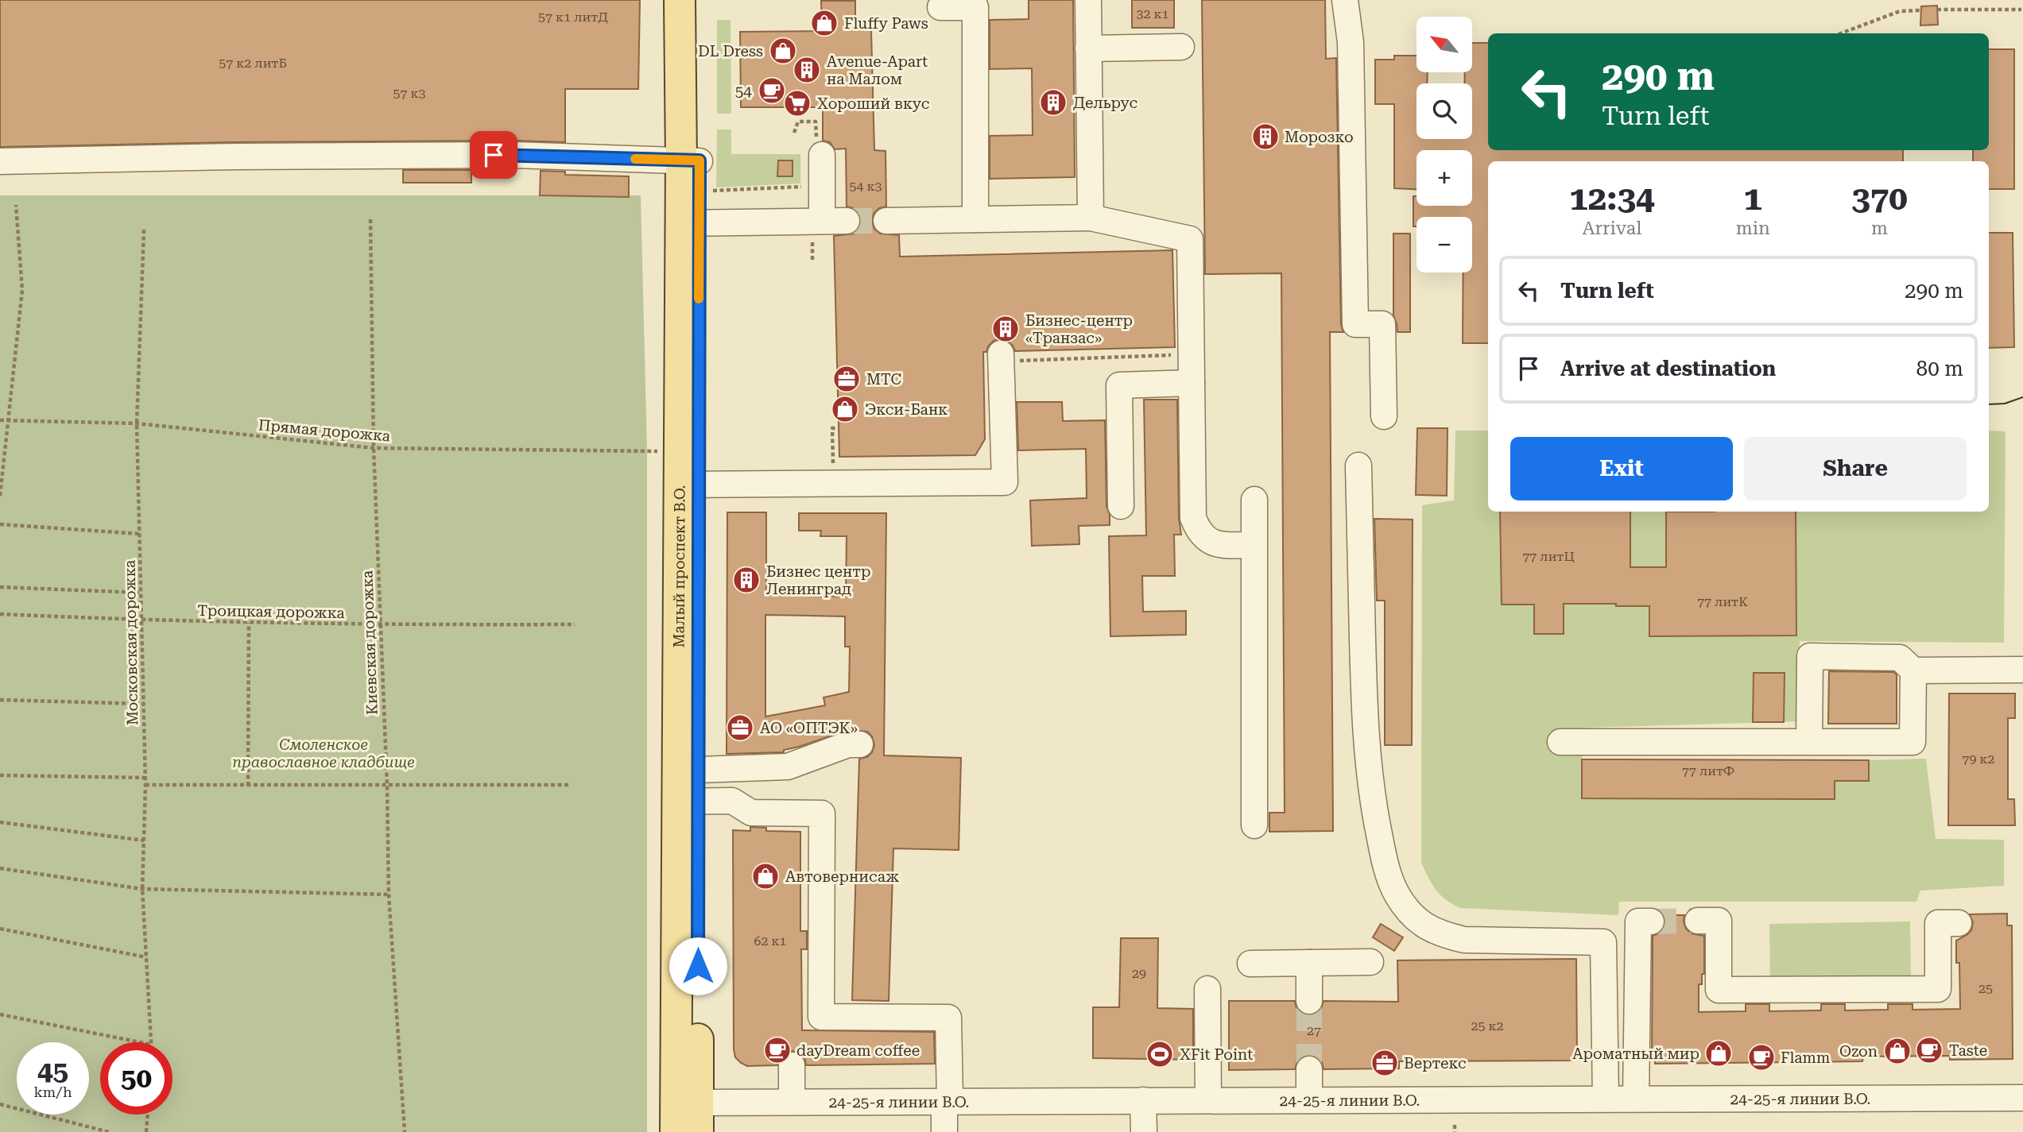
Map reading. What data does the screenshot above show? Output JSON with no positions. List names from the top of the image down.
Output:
{
  "streets": {
    "main road": ["Малый проспект В.О."],
    "street": ["24-25-я линии В.О."],
    "path": [
      "Прямая дорожка",
      "Троицкая дорожка",
      "Московская дорожка",
      "Киевская дорожка"
    ]
  },
  "crossings": [
    ["Прямая дорожка", "Московская дорожка"],
    ["Прямая дорожка", "Киевская дорожка"],
    ["Малый проспект В.О.", "24-25-я линии В.О."],
    ["Троицкая дорожка", "Московская дорожка"],
    ["Троицкая дорожка", "Киевская дорожка"]
  ],
  "parks": ["Смоленское православное кладбище"],
  "places": {
    "shop": [
      "Fluffy Paws",
      "DL Dress",
      "Экси-Банк",
      "Автовернисаж",
      "Ozon",
      "Ароматный мир"
    ],
    "building": [
      "Аvenue-Apart на Малом",
      "Дельрус",
      "Морозко",
      "Бизнес-центр «Транзас»",
      "Бизнес центр Ленинград"
    ],
    "cafe": [
      "54",
      "dayDream coffee",
      "Taste",
      "Flamm"
    ],
    "supermarket": ["Хороший вкус"],
    "office": ["МТС", "АО «ОПТЭК»", "Вертекс"],
    "sports": ["XFit Point"]
  },
  "house_numbers": [
    "32 к1",
    "57 к1 литД",
    "57 к2 литБ",
    "57 к3",
    "54 к3",
    "77 литЦ",
    "77 литК",
    "79 к2",
    "77 литФ",
    "62 к1",
    "29",
    "25",
    "25 к2",
    "27"
  ],
  "north": "top left",
  "page": {
    "map_buttons": ["+", "−"],
    "turn": ["290 m", "Turn left"],
    "eta": [
      "12:34",
      "Arrival",
      "1",
      "min",
      "370",
      "m"
    ],
    "list": [
      {
        "name": "Turn left",
        "value": "290 m"
      },
      {
        "name": "Arrive at destination",
        "value": "80 m"
      }
    ],
    "buttons": ["Exit", "Share"],
    "speed": "45 km/h",
    "limit": "50"
  }
}
